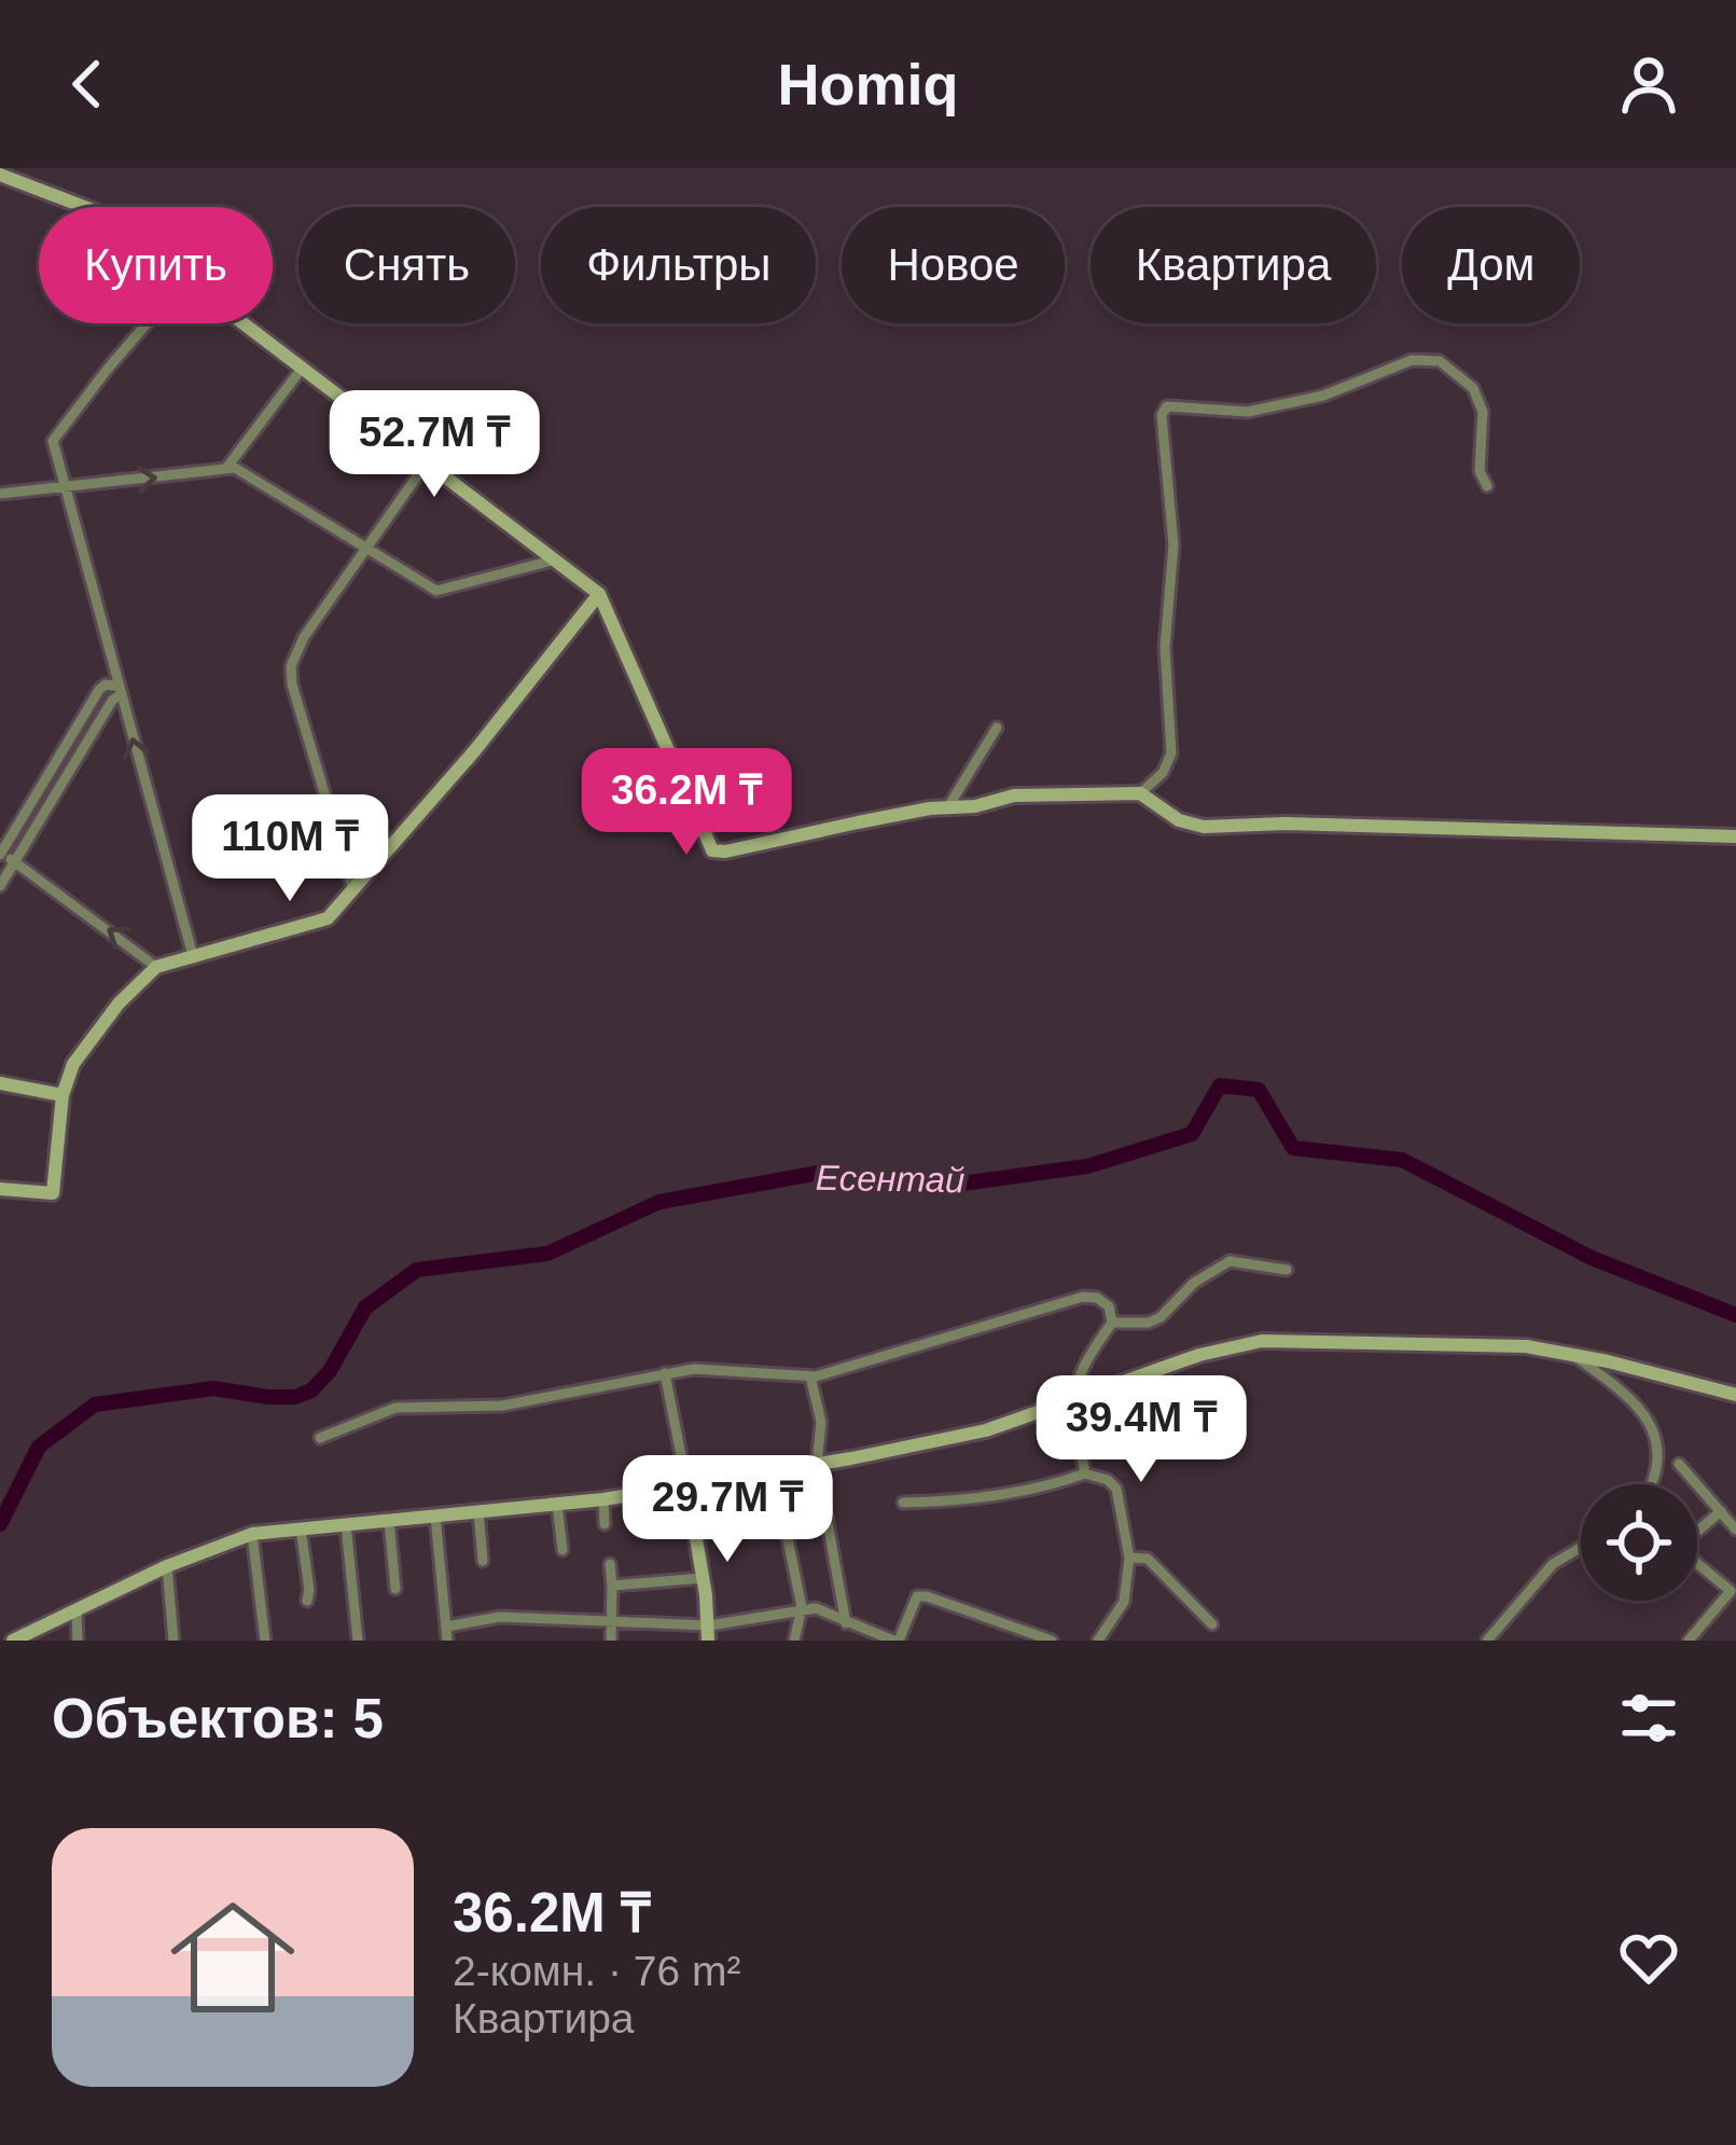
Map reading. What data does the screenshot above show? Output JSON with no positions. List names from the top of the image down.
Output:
{
  "water": ["Есентай"],
  "page": {
    "header": "Homiq",
    "chip": [
      "Купить",
      "Снять",
      "Фильтры",
      "Новое",
      "Квартира",
      "Дом"
    ],
    "price": [
      "52.7M ₸",
      "36.2M ₸",
      "110M ₸",
      "39.4M ₸",
      "29.7M ₸"
    ],
    "heading": "Объектов: 5",
    "list": [
      {
        "name": "36.2M ₸",
        "note": "2-комн. · 76 m² · Квартира"
      }
    ]
  }
}
